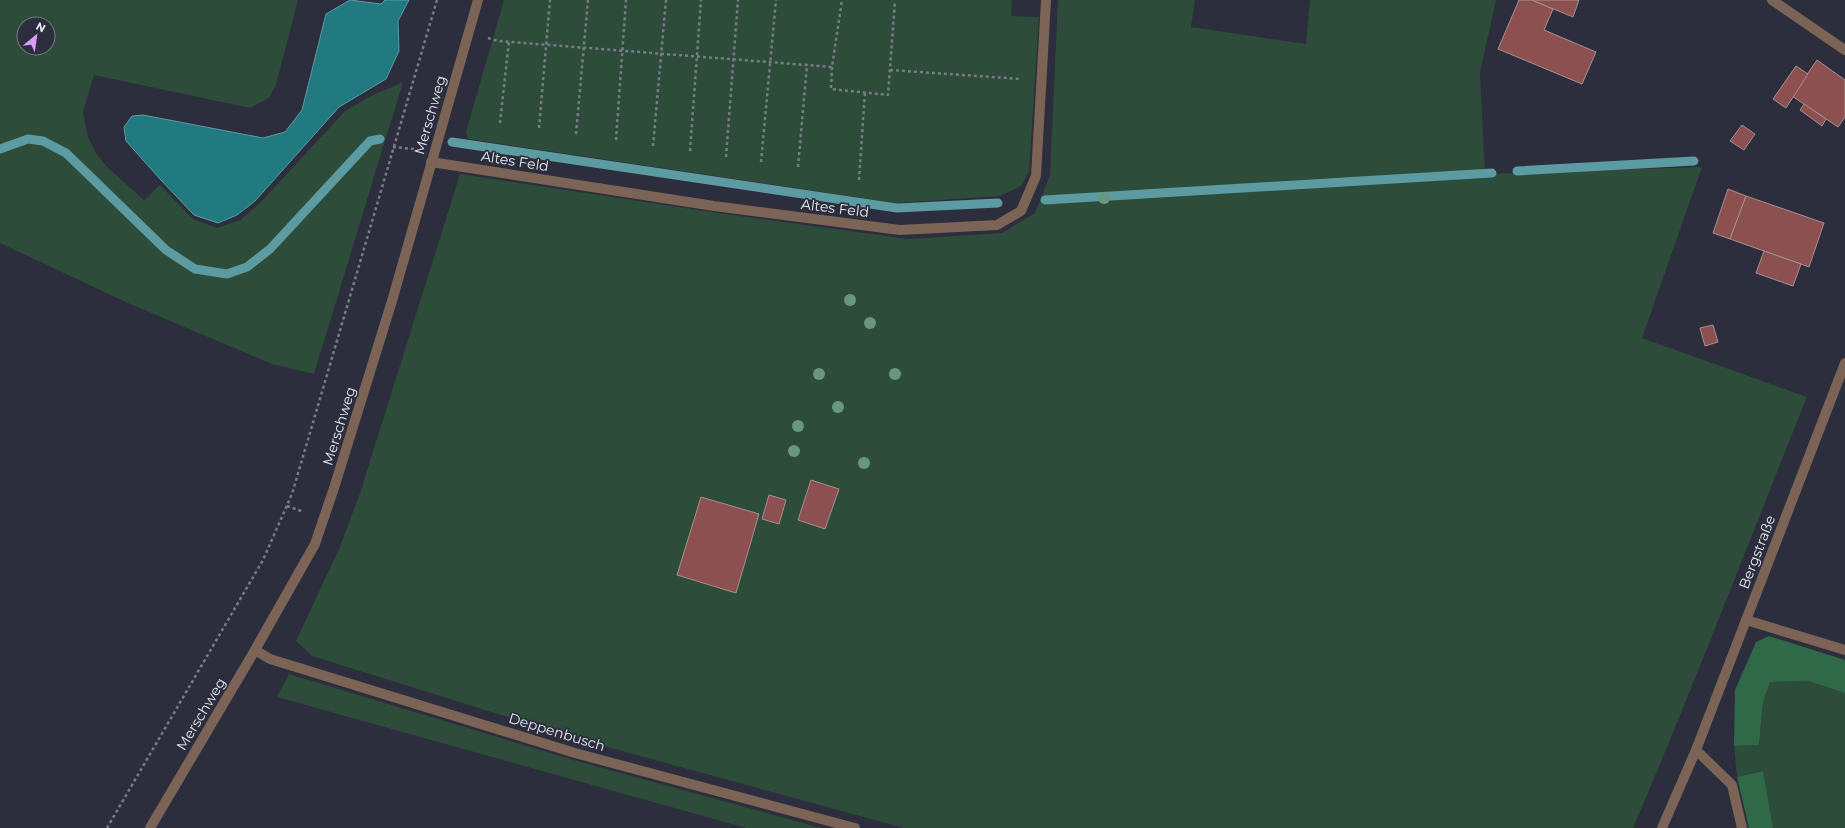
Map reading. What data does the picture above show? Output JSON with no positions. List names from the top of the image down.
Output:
{
  "streets": {
    "street": [
      "Merschweg",
      "Altes Feld",
      "Bergstraße",
      "Deppenbusch"
    ]
  },
  "crossings": [
    ["Merschweg", "Altes Feld"],
    ["Merschweg", "Deppenbusch"]
  ],
  "north": "top right"
}
